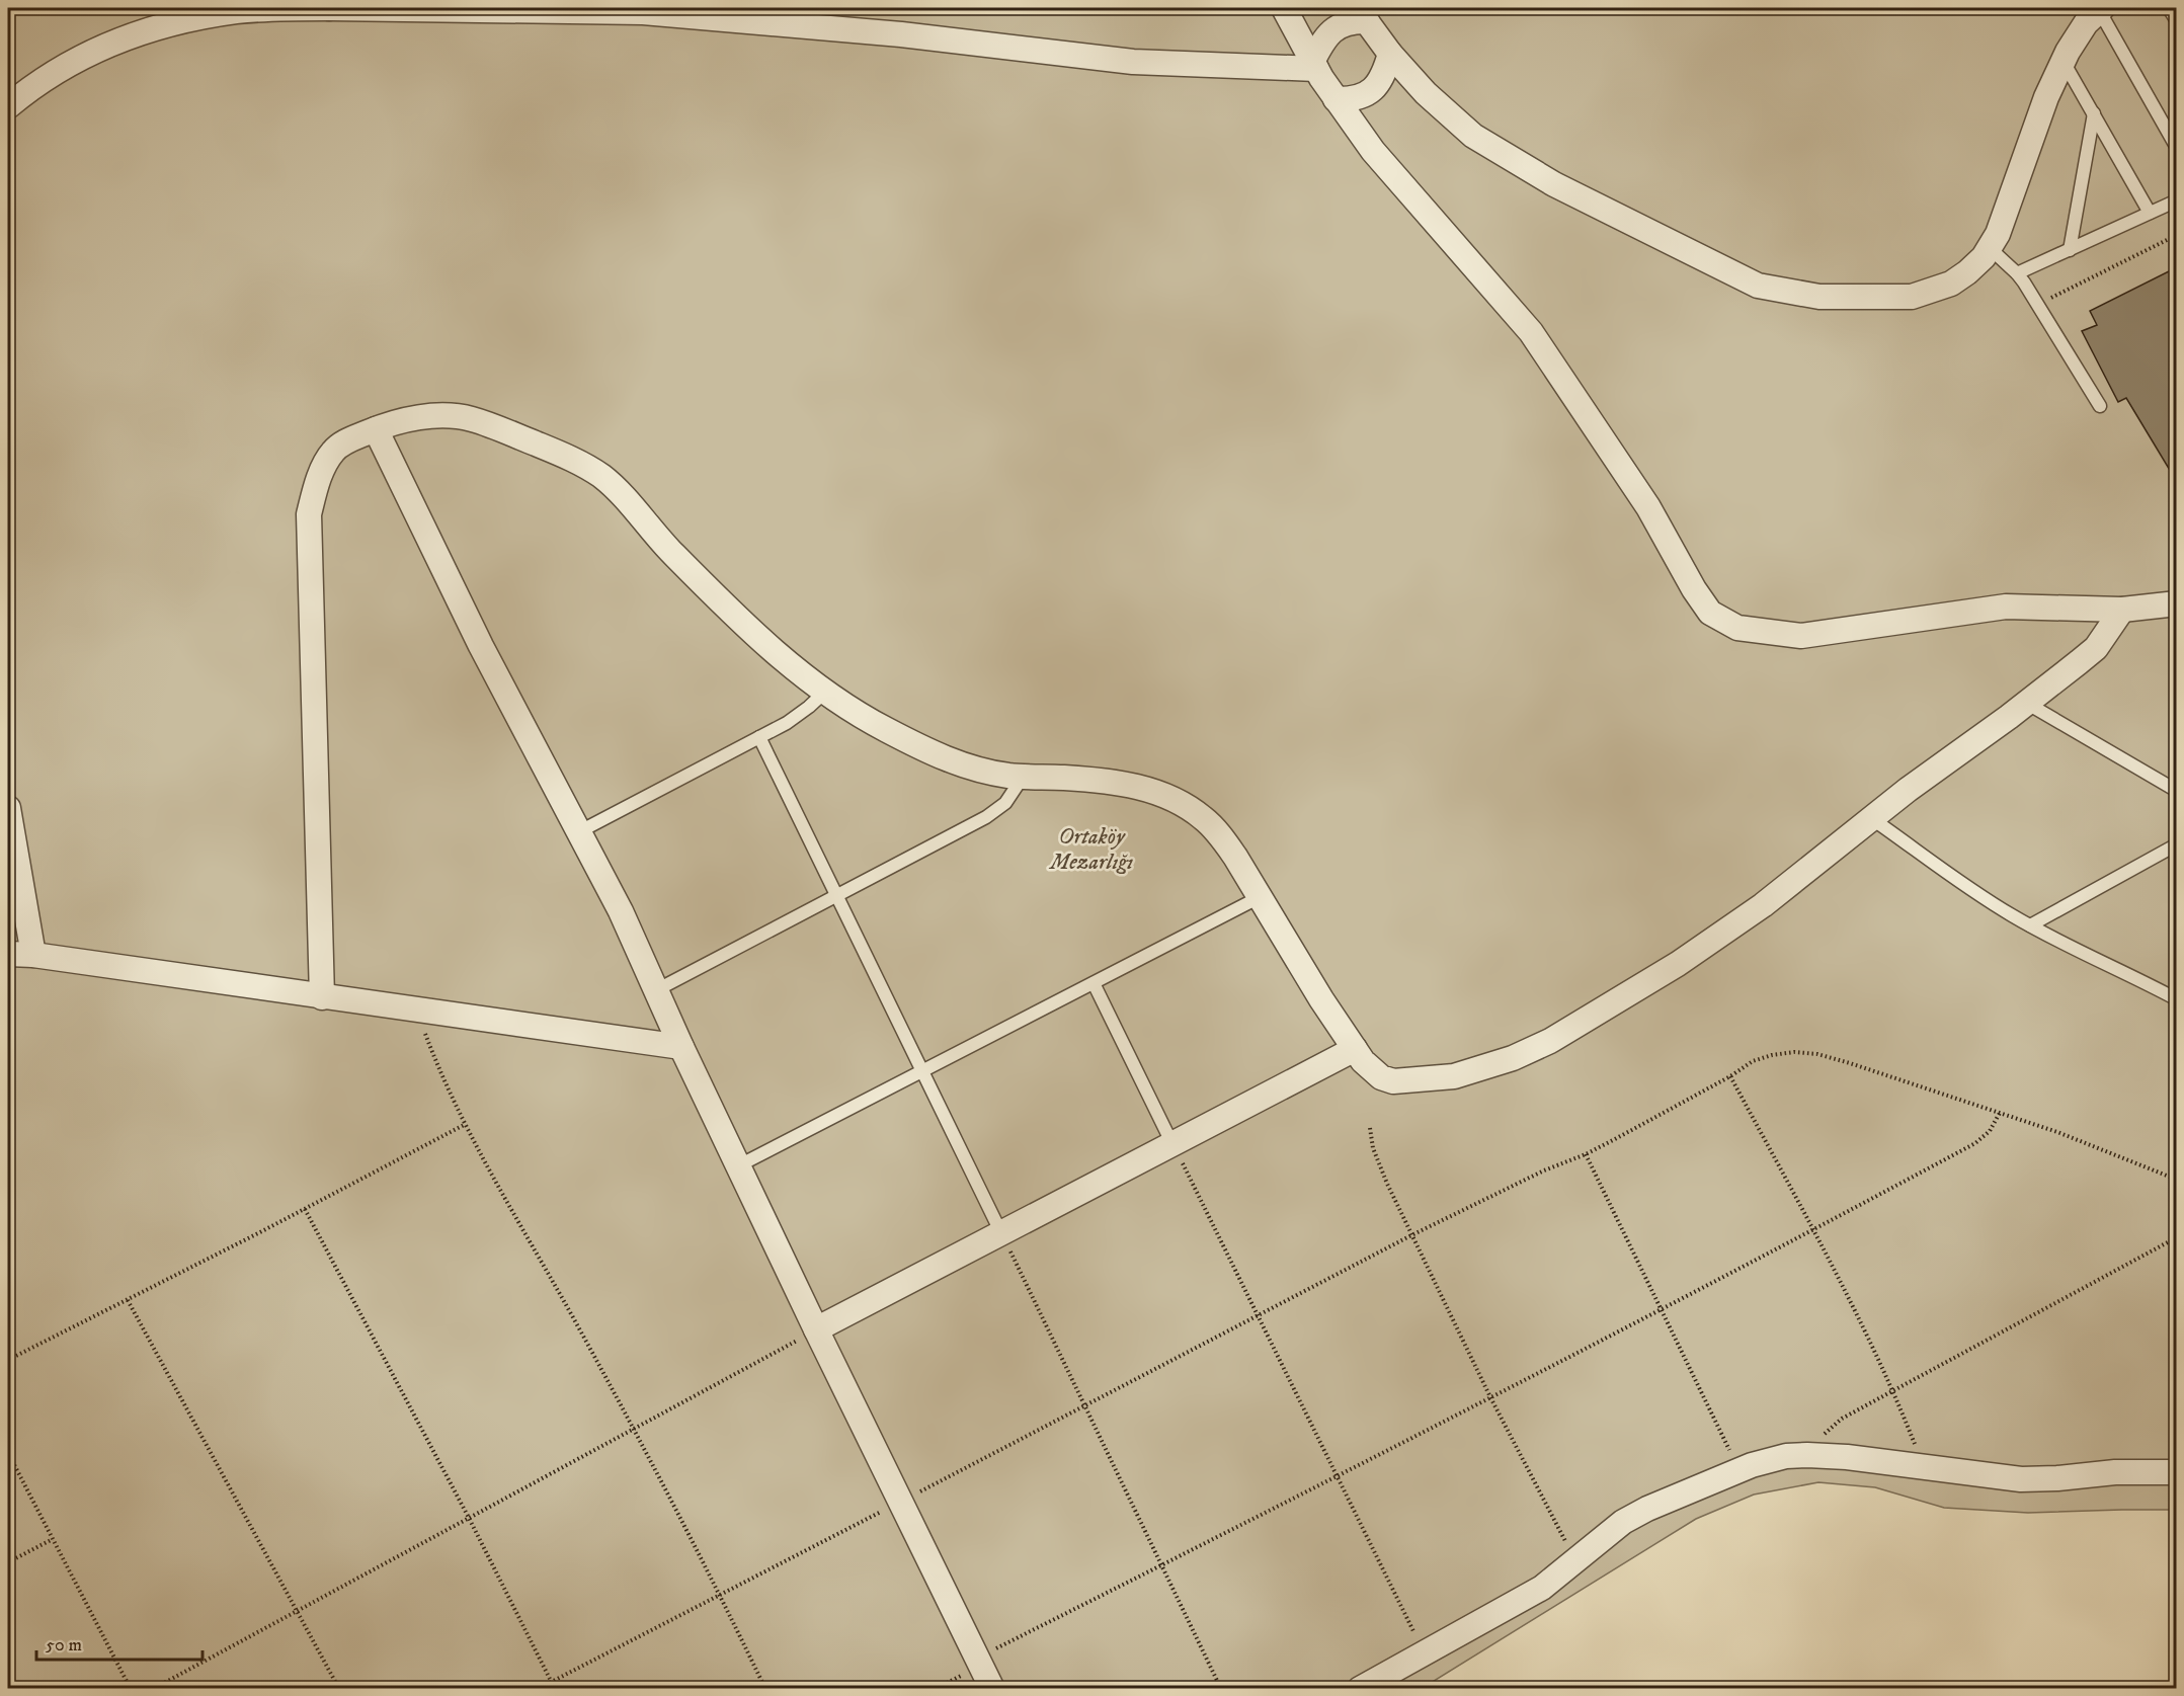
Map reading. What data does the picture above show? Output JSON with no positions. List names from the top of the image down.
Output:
{
  "parks": ["Ortaköy Mezarlığı"],
  "scale_bar": "50 m"
}
